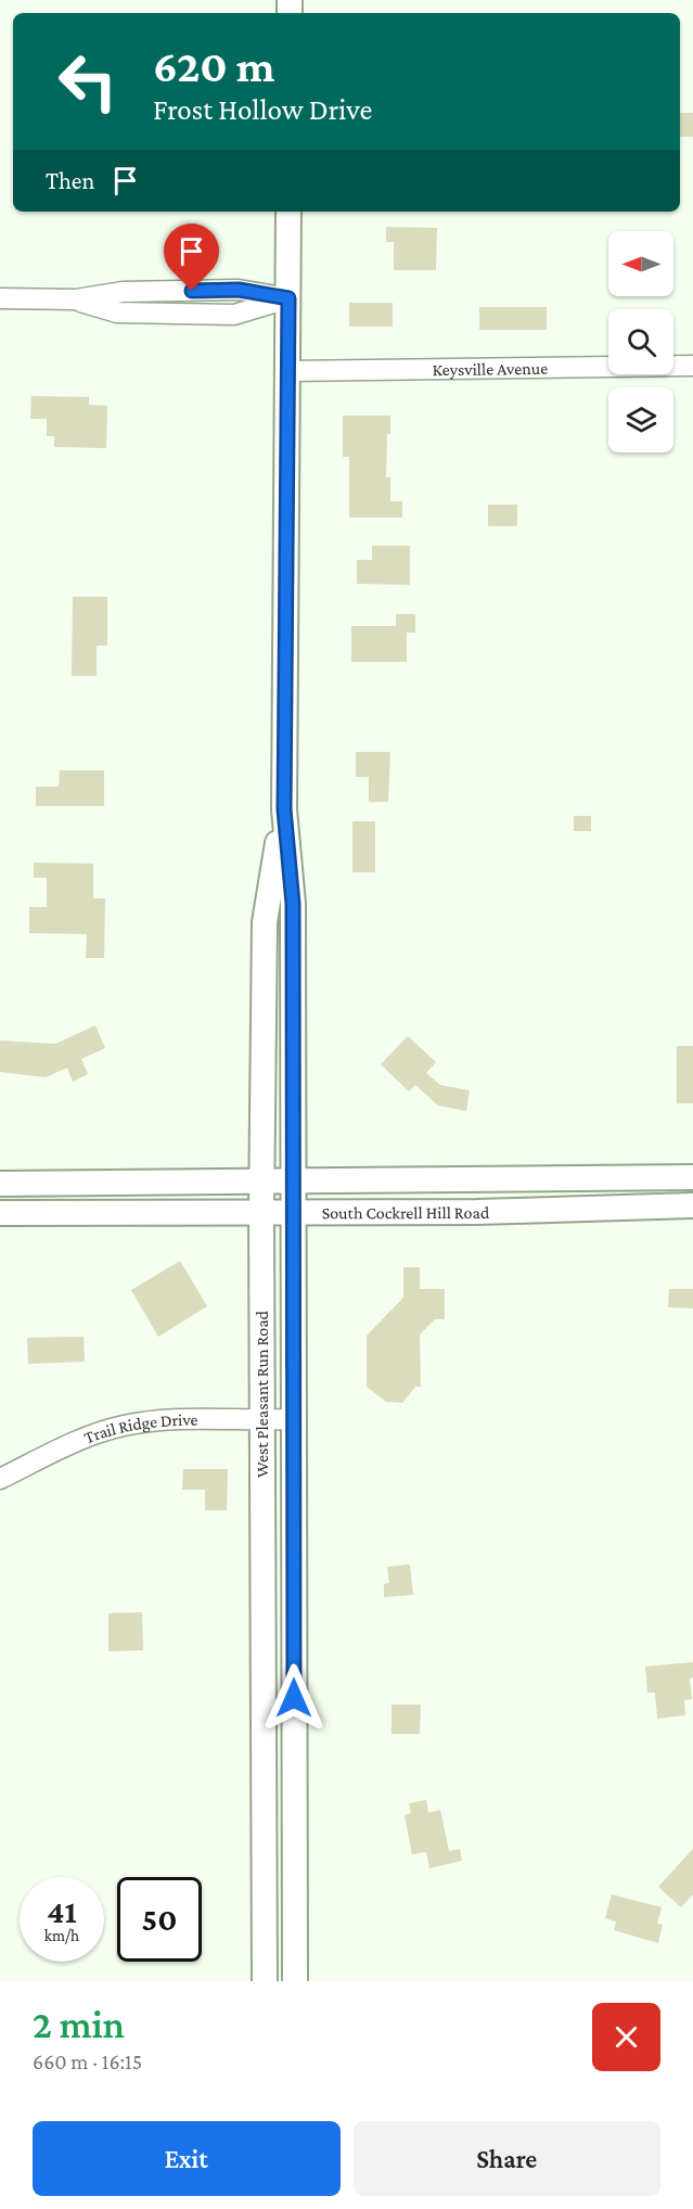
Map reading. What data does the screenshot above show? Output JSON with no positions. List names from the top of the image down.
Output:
{
  "streets": {
    "main road": ["South Cockrell Hill Road", "West Pleasant Run Road"],
    "street": ["Keysville Avenue", "Trail Ridge Drive"]
  },
  "crossings": [
    ["Keysville Avenue", "West Pleasant Run Road"],
    ["South Cockrell Hill Road", "West Pleasant Run Road"],
    ["West Pleasant Run Road", "Trail Ridge Drive"]
  ],
  "north": "left",
  "page": {
    "turn": ["620 m", "Frost Hollow Drive"],
    "then": "Then",
    "speed": "41 km/h",
    "limit": "50",
    "heading": ["2 min", "660 m · 16:15"],
    "buttons": ["Exit", "Share"]
  }
}
